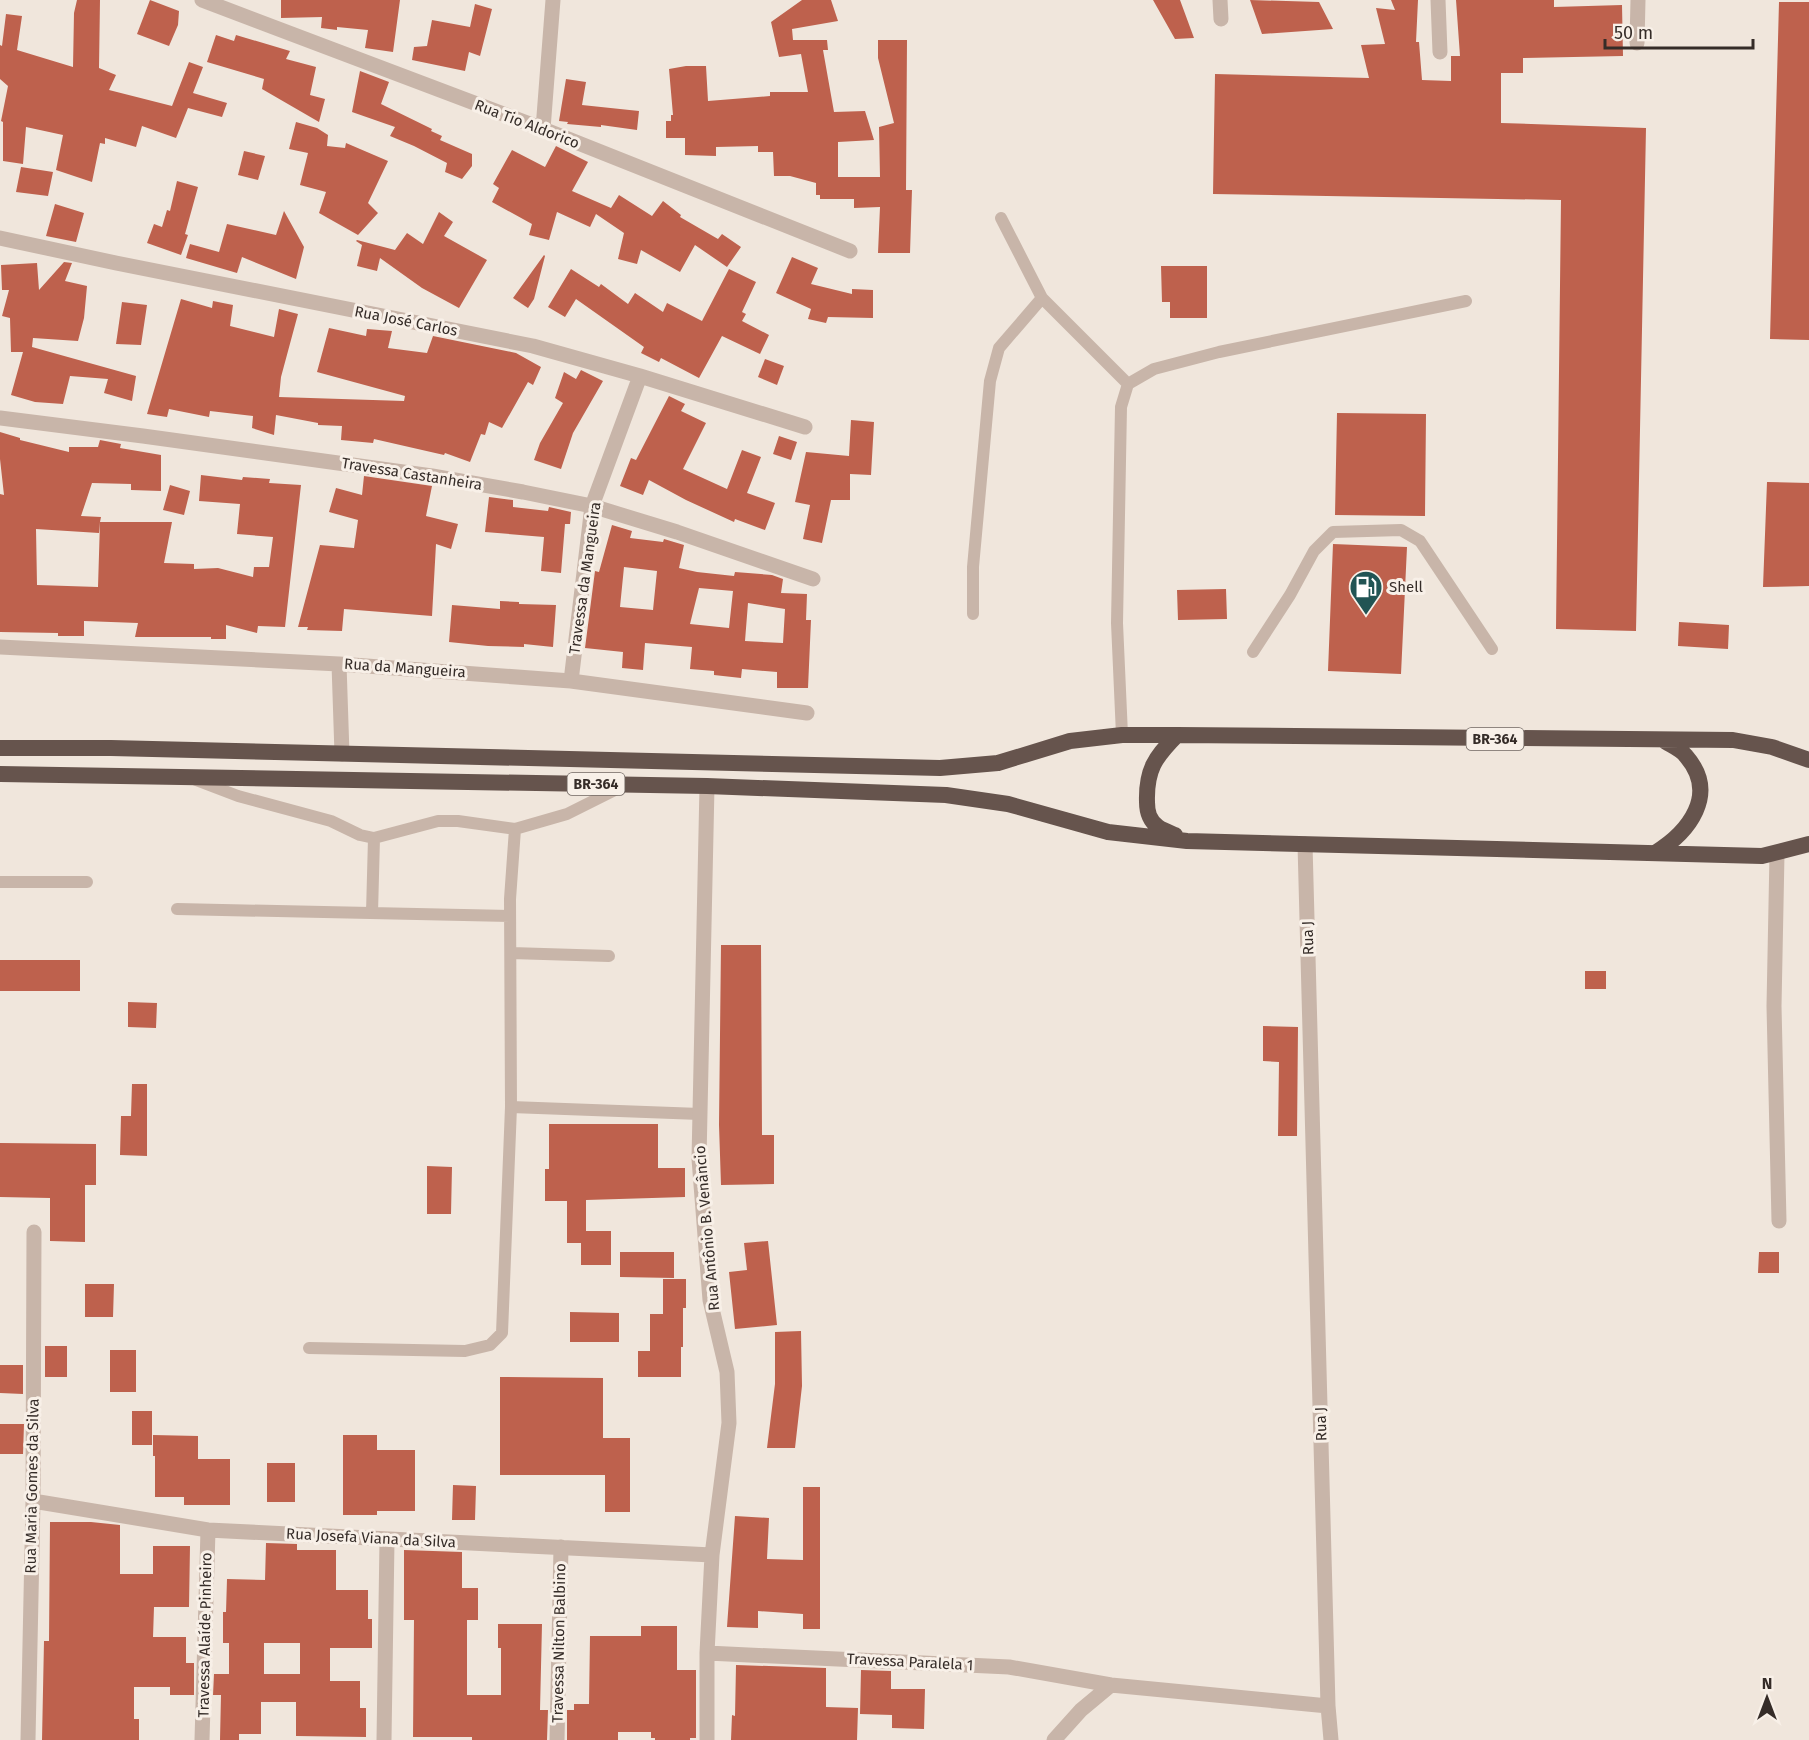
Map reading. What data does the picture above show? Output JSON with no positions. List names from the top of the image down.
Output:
{
  "streets": {
    "highway": ["BR-364"],
    "street": [
      "Rua Tio Aldorico",
      "Rua José Carlos",
      "Travessa Castanheira",
      "Travessa da Mangueira",
      "Rua da Mangueira",
      "Rua J",
      "Rua Antônio B. Venâncio",
      "Rua Maria Gomes da Silva",
      "Rua Josefa Viana da Silva",
      "Travessa Alaíde Pinheiro",
      "Travessa Nilton Balbino",
      "Travessa Paralela 1"
    ]
  },
  "crossings": [
    ["Rua José Carlos", "Travessa da Mangueira"],
    ["Travessa Castanheira", "Travessa da Mangueira"],
    ["Travessa da Mangueira", "Rua da Mangueira"],
    ["BR-364", "Rua J"],
    ["BR-364", "Rua Antônio B. Venâncio"],
    ["Rua Antônio B. Venâncio", "Rua Josefa Viana da Silva"],
    ["Rua Antônio B. Venâncio", "Travessa Paralela 1"],
    ["Rua Maria Gomes da Silva", "Rua Josefa Viana da Silva"],
    ["Rua Josefa Viana da Silva", "Travessa Alaíde Pinheiro"],
    ["Rua Josefa Viana da Silva", "Travessa Nilton Balbino"]
  ],
  "places": {
    "fuel station": ["Shell"]
  },
  "scale_bar": "50 m",
  "north": "top"
}
